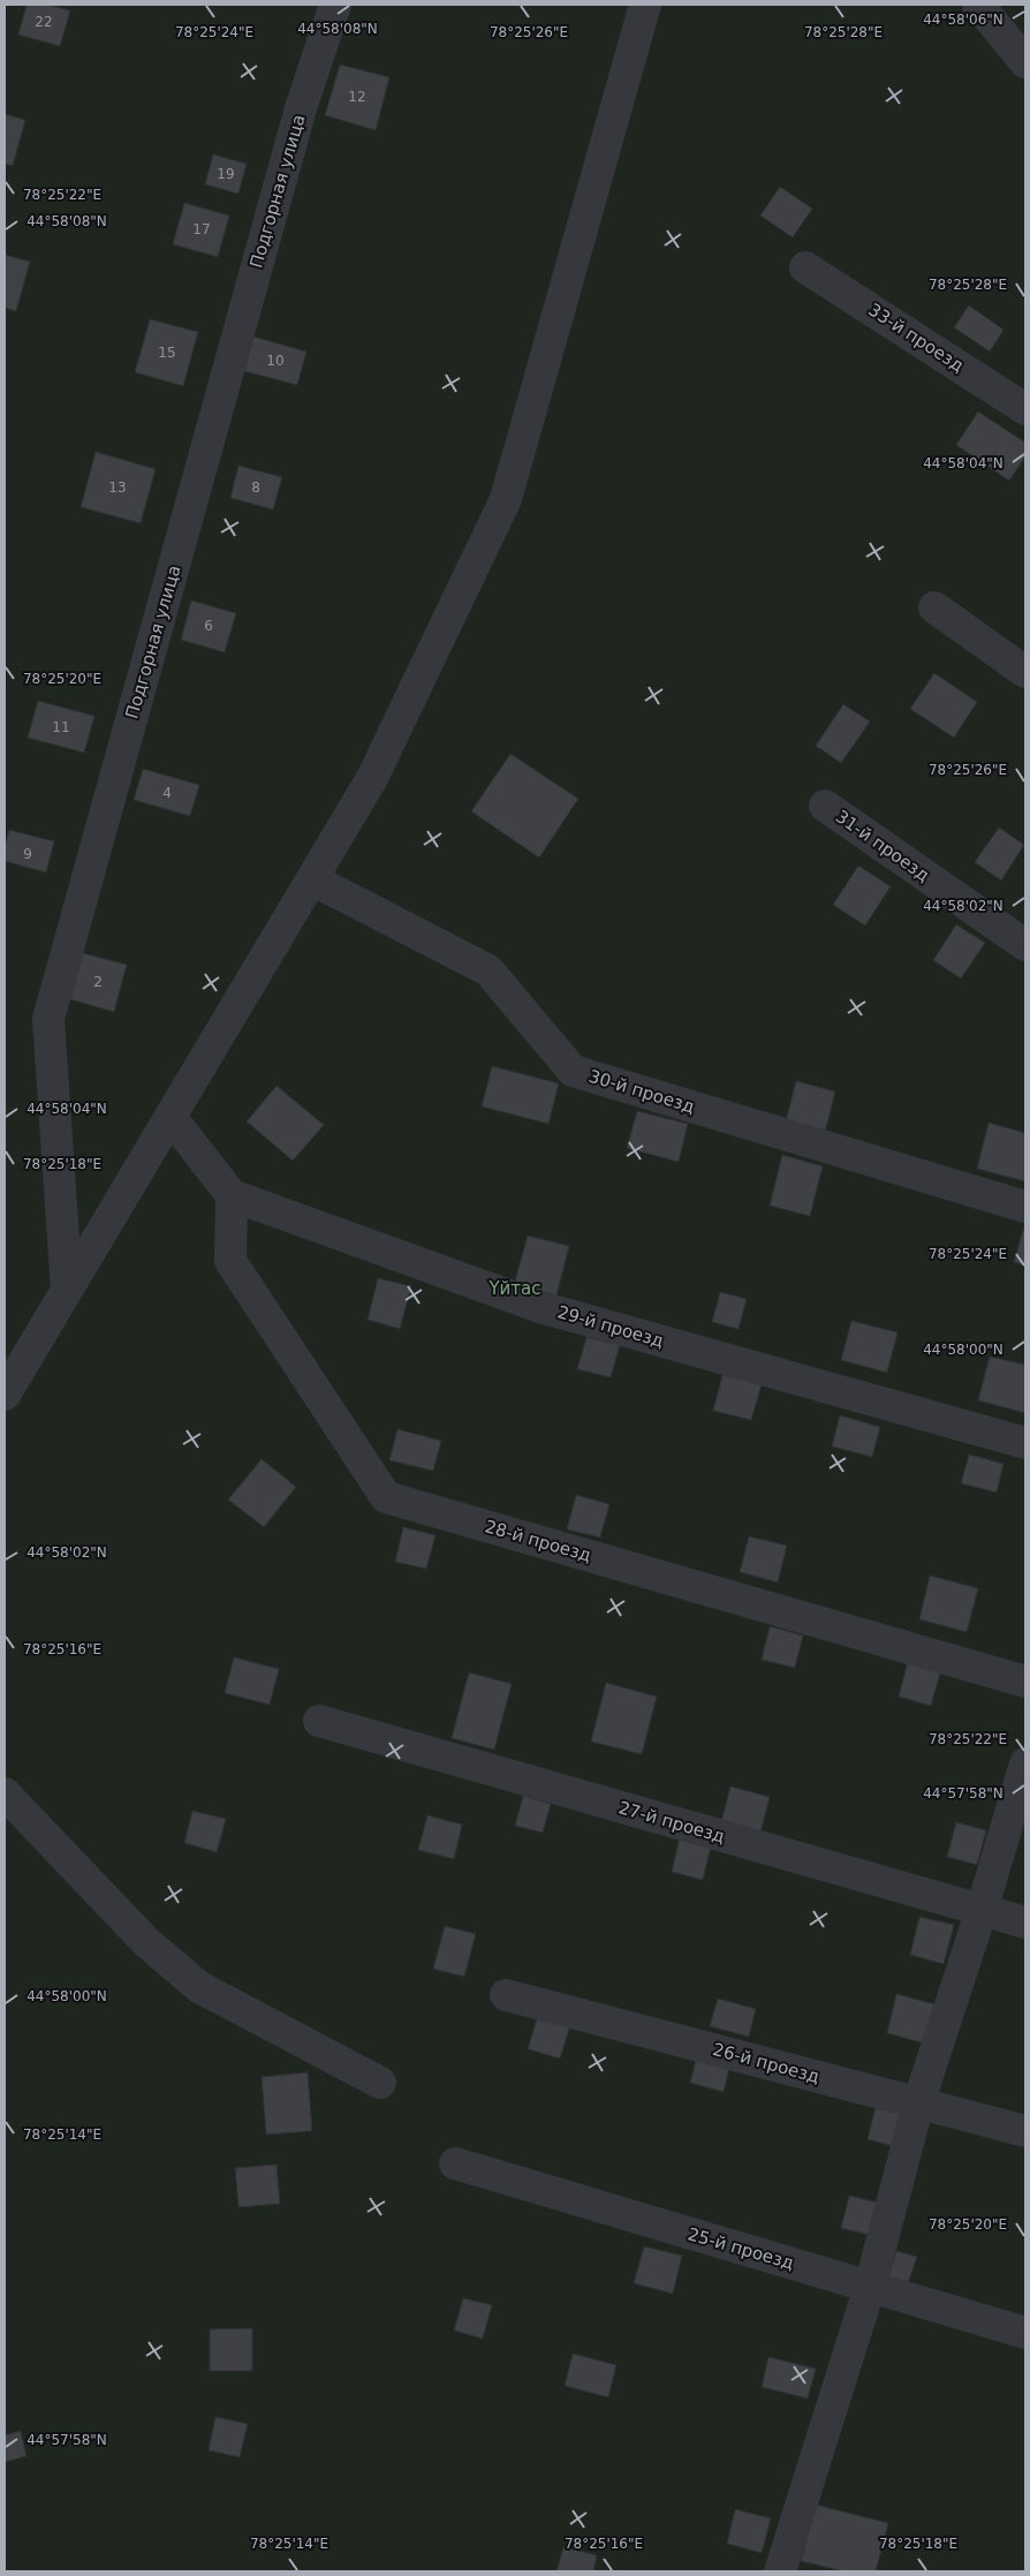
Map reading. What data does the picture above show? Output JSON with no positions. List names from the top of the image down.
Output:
{
  "streets": {
    "street": [
      "Подгорная улица",
      "33-й проезд",
      "31-й проезд",
      "30-й проезд",
      "29-й проезд",
      "28-й проезд",
      "27-й проезд",
      "26-й проезд",
      "25-й проезд"
    ]
  },
  "crossings": [
    ["29-й проезд", "28-й проезд"]
  ],
  "parks": ["Үйтас"],
  "house_numbers": [
    "22",
    "12",
    "19",
    "17",
    "15",
    "10",
    "13",
    "8",
    "6",
    "11",
    "4",
    "9",
    "2"
  ],
  "coordinates": [
    "44°58'06\"N",
    "44°58'08\"N",
    "78°25'24\"E",
    "78°25'26\"E",
    "78°25'28\"E",
    "78°25'22\"E",
    "44°58'04\"N",
    "78°25'20\"E",
    "44°58'02\"N",
    "78°25'18\"E",
    "44°58'00\"N",
    "78°25'16\"E",
    "44°57'58\"N",
    "78°25'14\"E"
  ]
}
